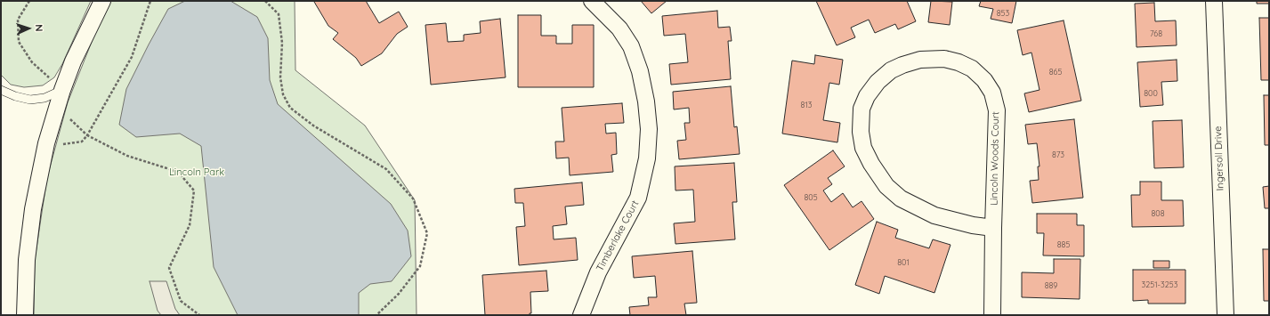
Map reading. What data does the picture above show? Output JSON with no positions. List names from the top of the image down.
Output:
{
  "streets": {
    "street": ["Lincoln Woods Court", "Ingersoll Drive", "Timberlake Court"]
  },
  "parks": ["Lincoln Park"],
  "house_numbers": [
    "853",
    "768",
    "865",
    "800",
    "813",
    "873",
    "805",
    "808",
    "885",
    "801",
    "3251-3253",
    "889"
  ],
  "north": "right"
}
